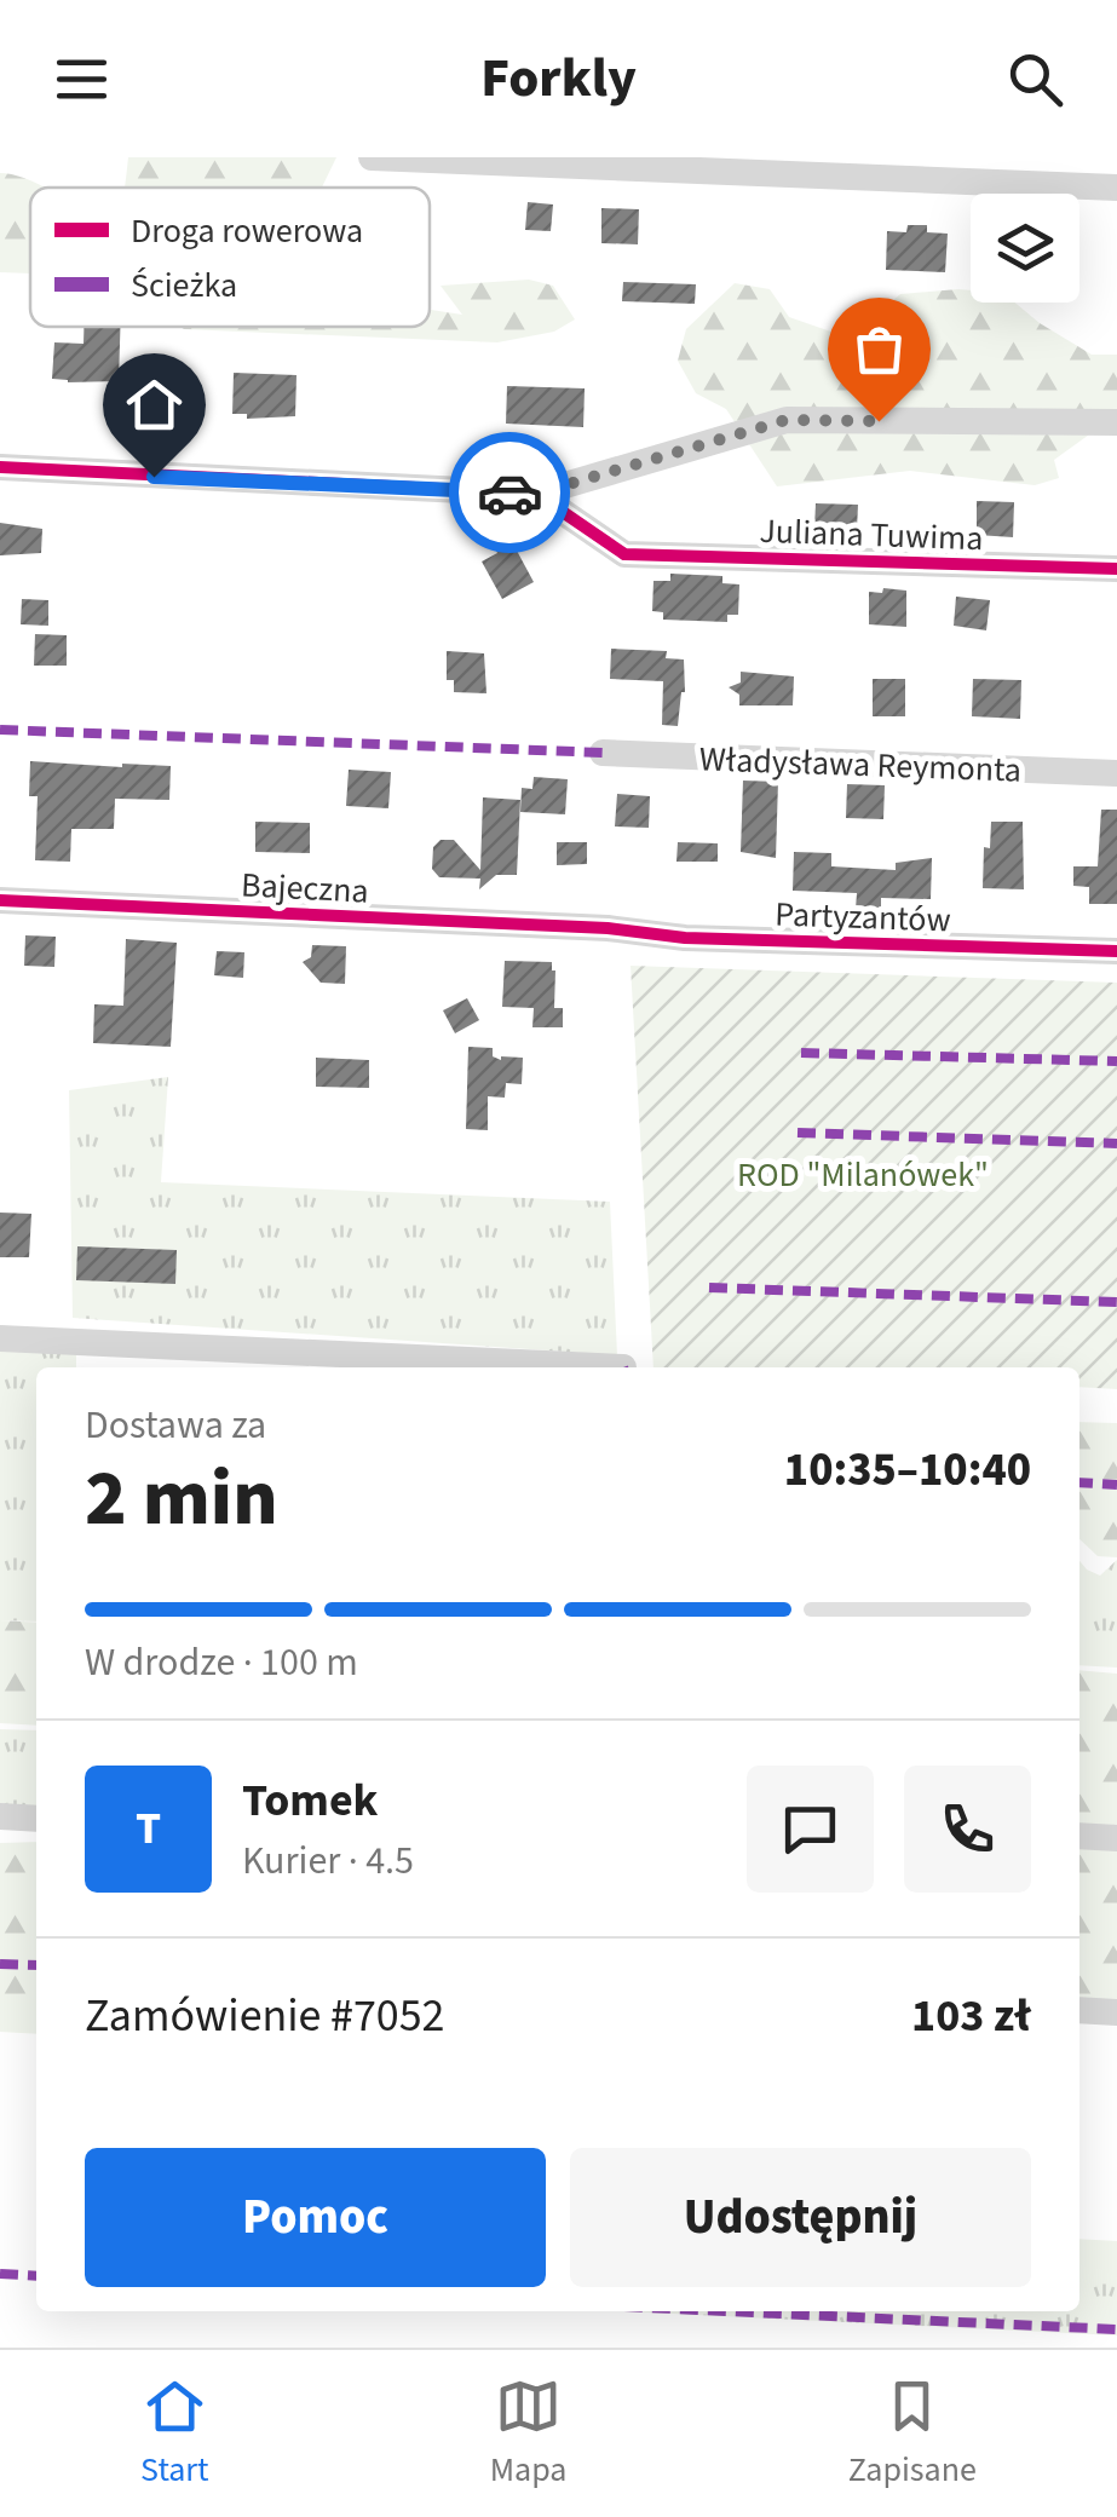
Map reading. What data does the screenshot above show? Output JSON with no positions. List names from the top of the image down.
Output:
{
  "streets": {
    "street": [
      "Juliana Tuwima",
      "Władysława Reymonta",
      "Bajeczna",
      "Partyzantów"
    ]
  },
  "crossings": [
    ["Bajeczna", "Partyzantów"]
  ],
  "parks": ["ROD \"Milanówek\""],
  "legend": ["Droga rowerowa", "Ścieżka"],
  "page": {
    "header": "Forkly",
    "heading": ["2 min", "Dostawa za", "10:35–10:40"],
    "panel": [
      "Tomek",
      "Kurier · 4.5",
      "Zamówienie #7052",
      "103 zł"
    ],
    "bar": "W drodze · 100 m",
    "round": "T",
    "buttons": ["Pomoc", "Udostępnij"],
    "tabs": ["Start", "Mapa", "Zapisane"]
  }
}
